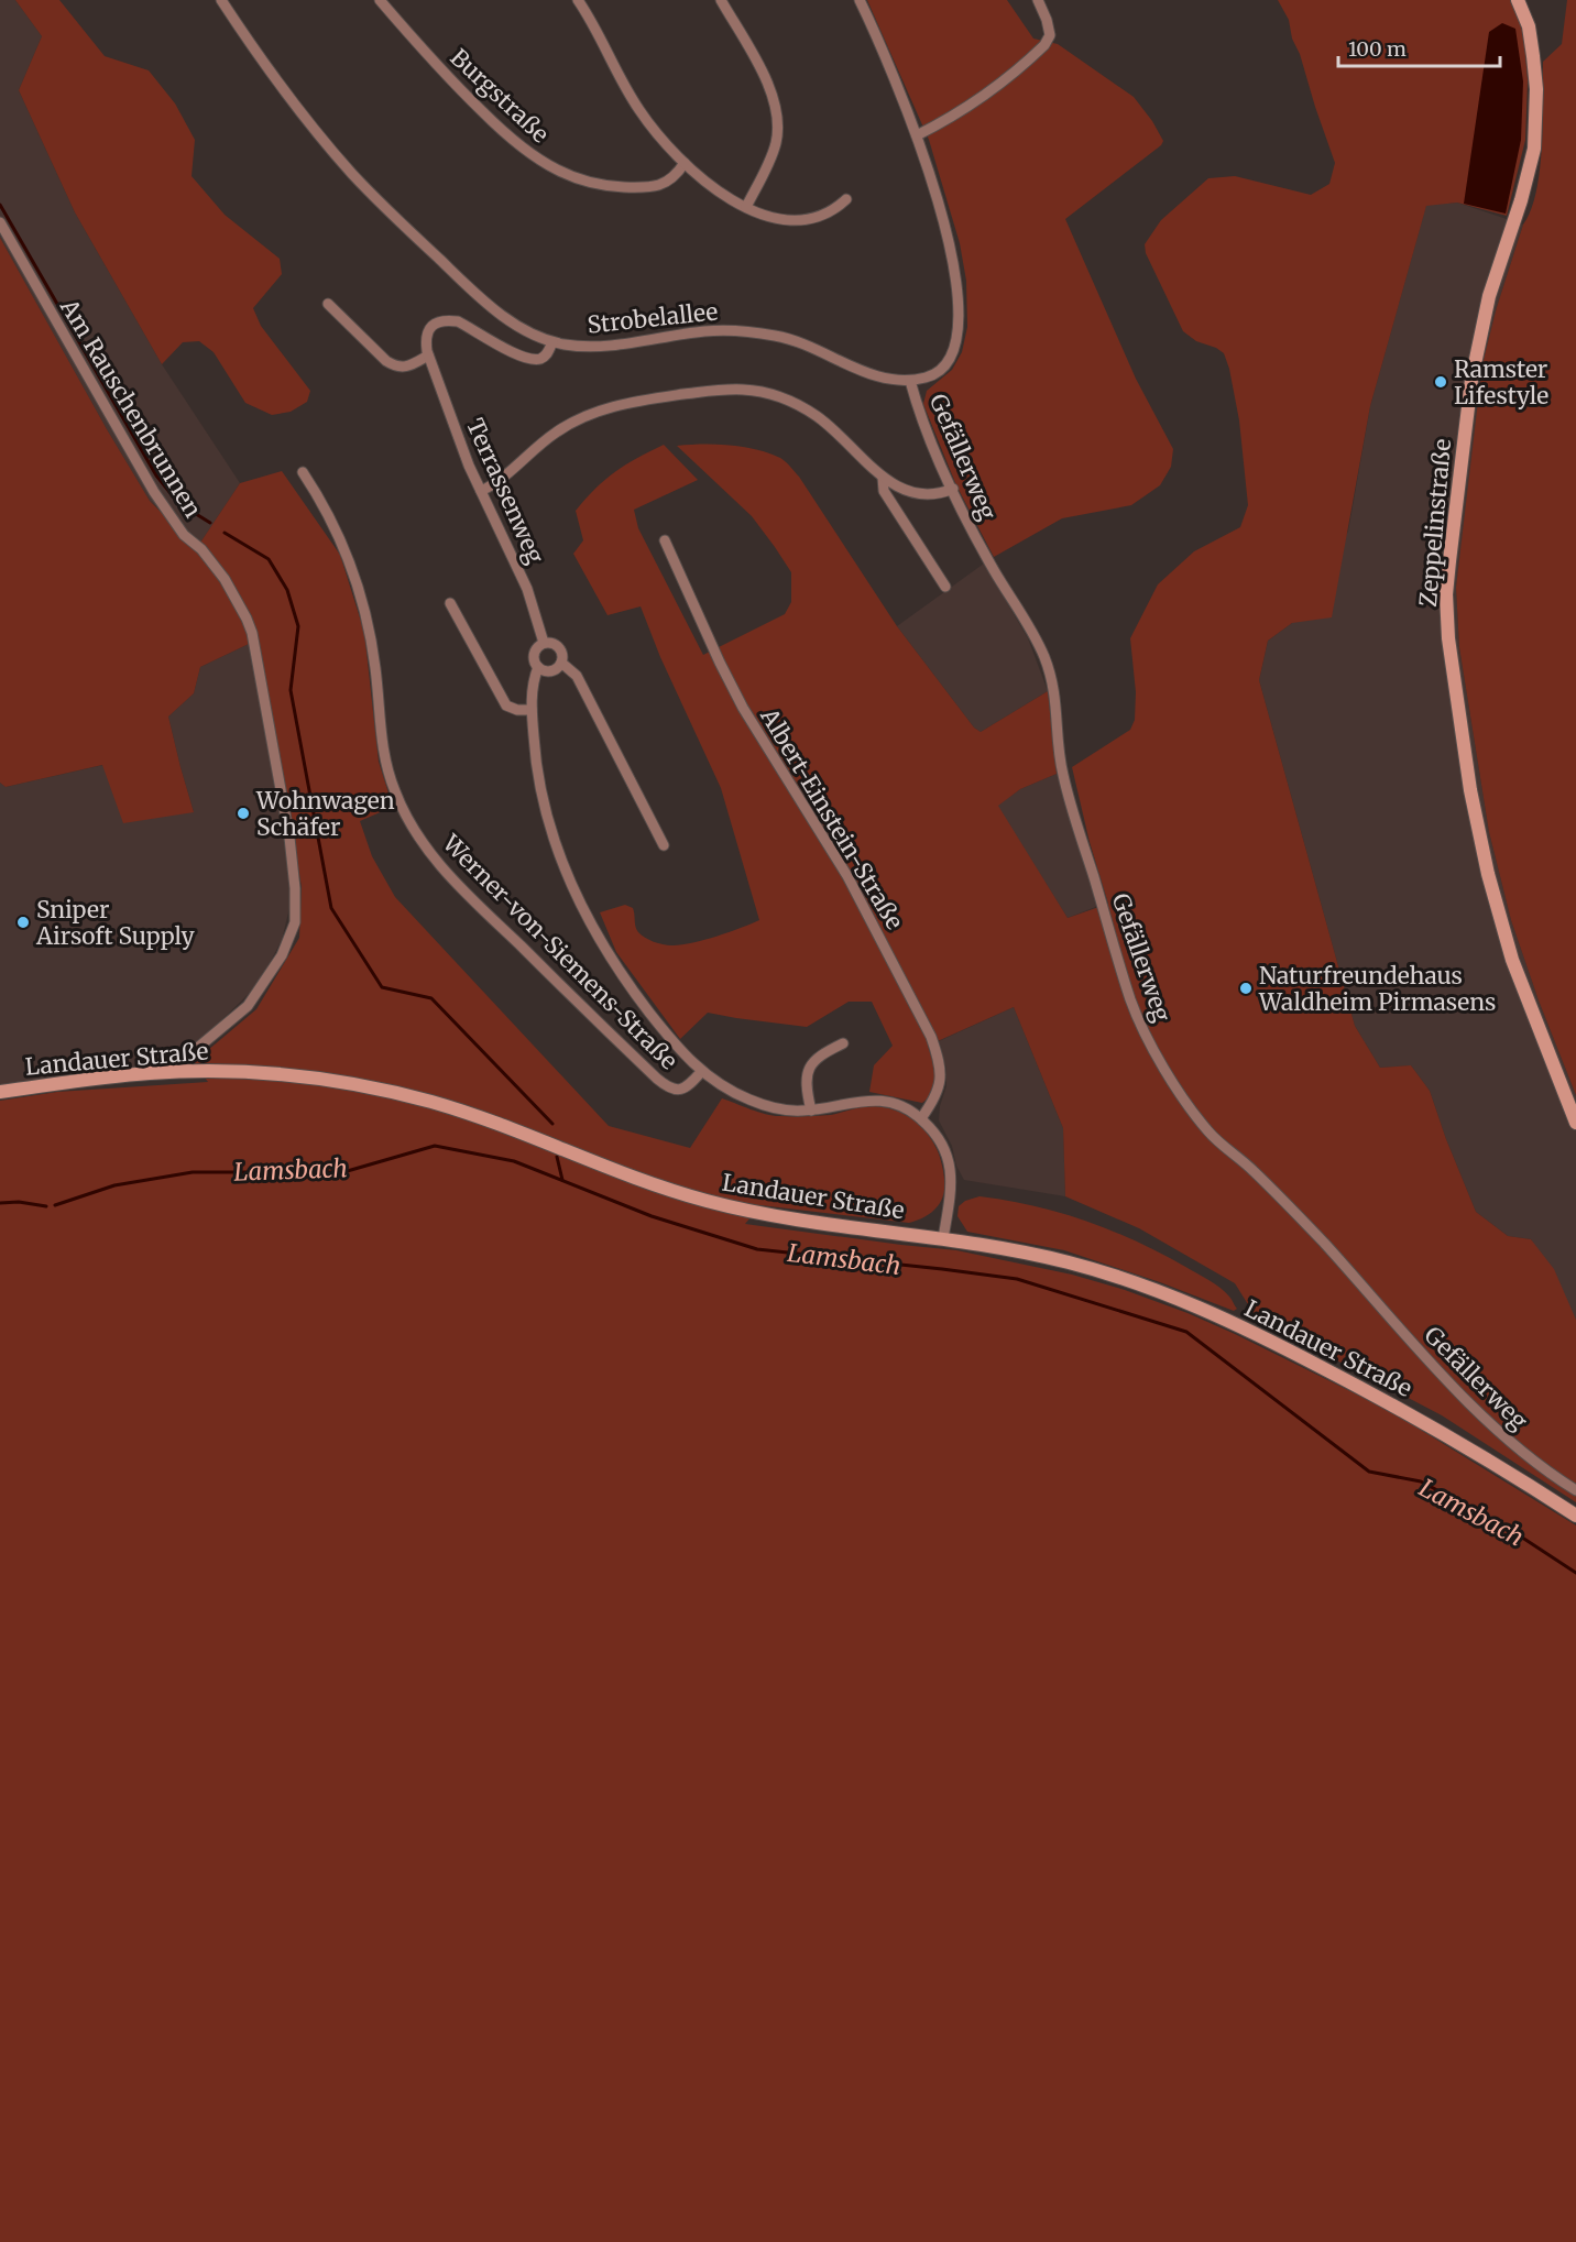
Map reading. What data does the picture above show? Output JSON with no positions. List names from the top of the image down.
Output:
{
  "streets": {
    "main road": ["Zeppelinstraße", "Landauer Straße"],
    "street": [
      "Burgstraße",
      "Strobelallee",
      "Am Rauschenbrunnen",
      "Gefällerweg",
      "Terrassenweg",
      "Albert-Einstein-Straße",
      "Werner-von-Siemens-Straße"
    ]
  },
  "crossings": [
    ["Strobelallee", "Gefällerweg"],
    ["Am Rauschenbrunnen", "Landauer Straße"]
  ],
  "water": ["Lamsbach"],
  "places": [
    "Ramster Lifestyle",
    "Wohnwagen Schäfer",
    "Sniper Airsoft Supply",
    "Naturfreundehaus Waldheim Pirmasens"
  ],
  "scale_bar": "100 m"
}
